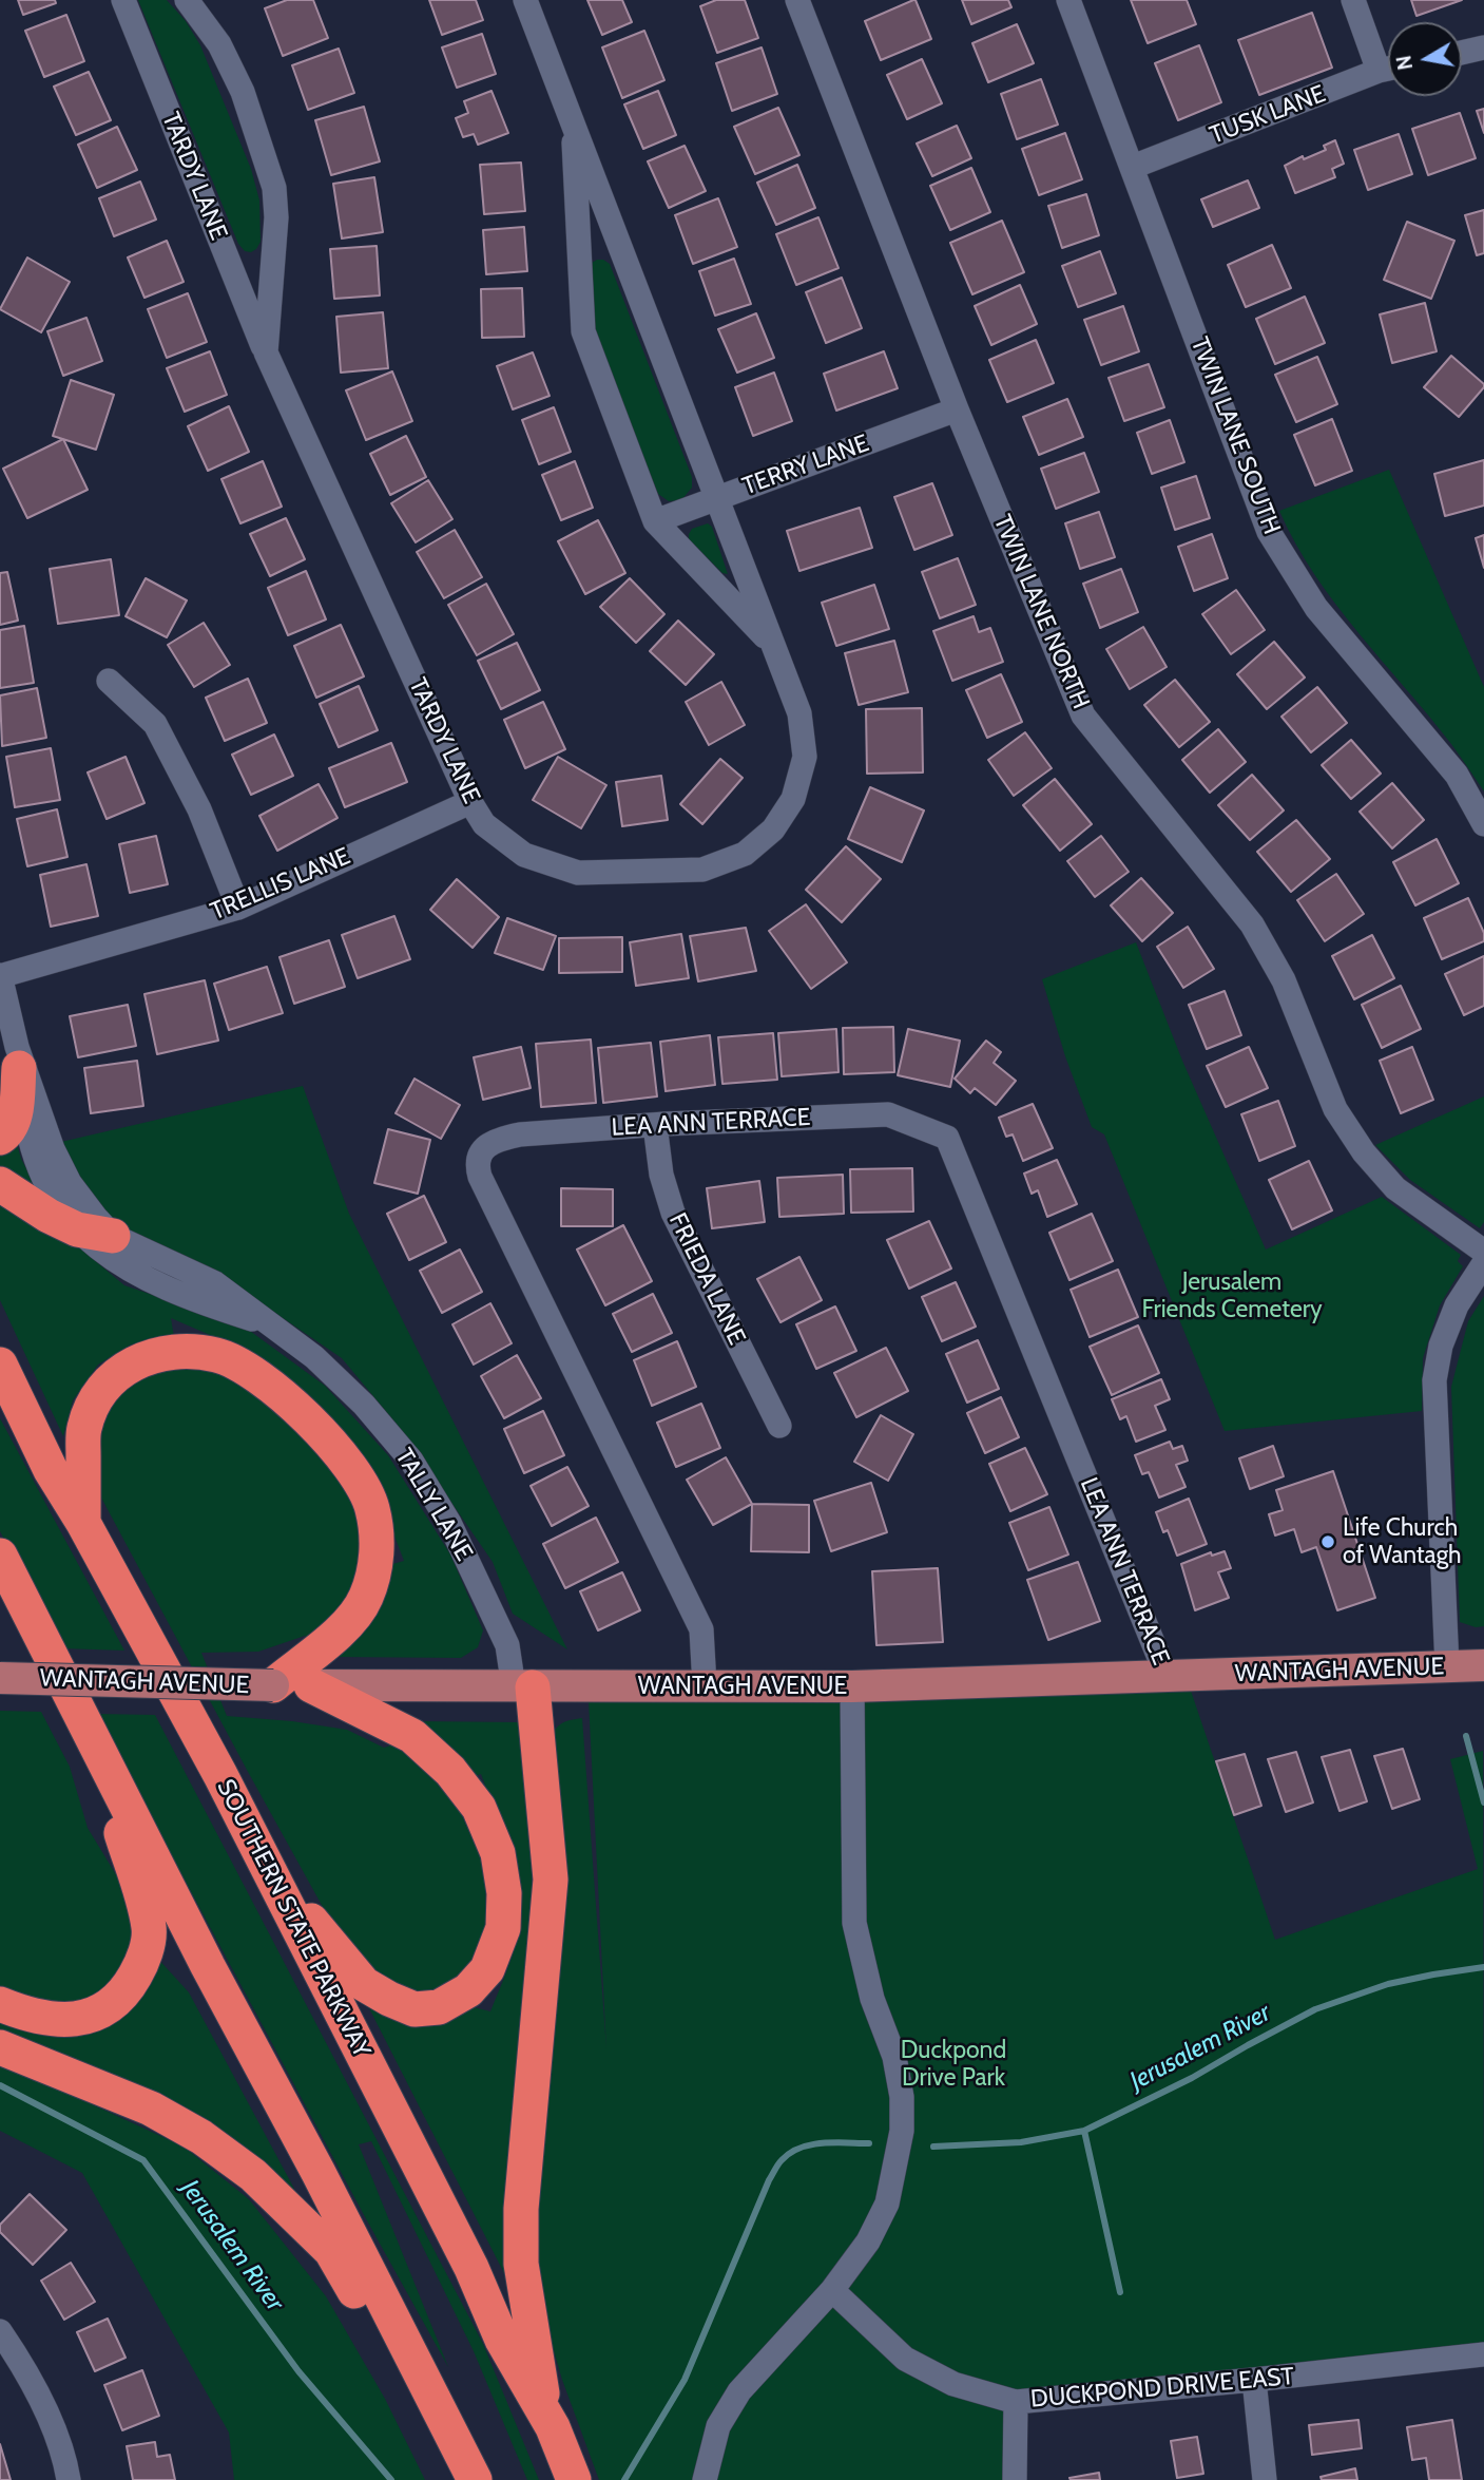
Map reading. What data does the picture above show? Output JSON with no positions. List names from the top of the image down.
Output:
{
  "streets": {
    "highway": ["SOUTHERN STATE PARKWAY"],
    "main road": ["WANTAGH AVENUE"],
    "street": [
      "TUSK LANE",
      "TARDY LANE",
      "TWIN LANE SOUTH",
      "TERRY LANE",
      "TWIN LANE NORTH",
      "TRELLIS LANE",
      "LEA ANN TERRACE",
      "FRIEDA LANE",
      "TALLY LANE",
      "DUCKPOND DRIVE EAST"
    ]
  },
  "crossings": [
    ["TUSK LANE", "TWIN LANE SOUTH"],
    ["TARDY LANE", "TERRY LANE"],
    ["TARDY LANE", "TRELLIS LANE"],
    ["TERRY LANE", "TWIN LANE NORTH"],
    ["TRELLIS LANE", "TALLY LANE"],
    ["LEA ANN TERRACE", "FRIEDA LANE"],
    ["LEA ANN TERRACE", "WANTAGH AVENUE"],
    ["TALLY LANE", "WANTAGH AVENUE"]
  ],
  "water": ["Jerusalem River"],
  "parks": ["Jerusalem Friends Cemetery", "Duckpond Drive Park"],
  "places": ["Life Church of Wantagh"],
  "north": "left"
}
